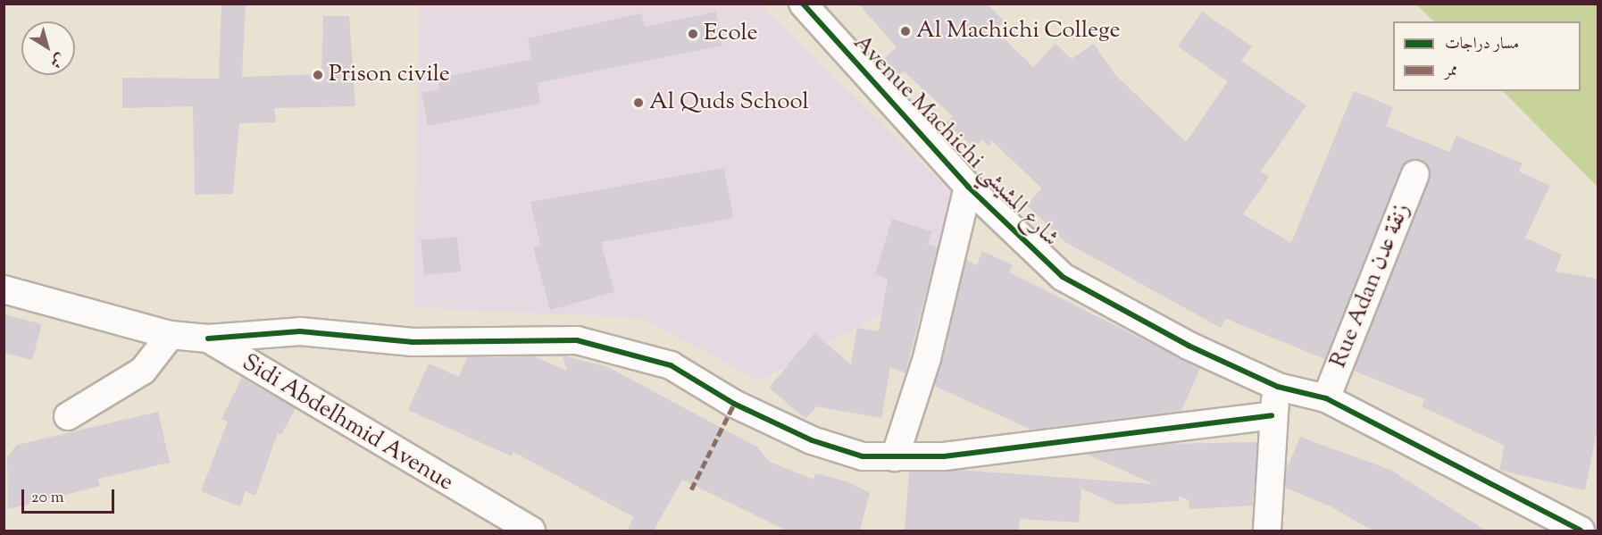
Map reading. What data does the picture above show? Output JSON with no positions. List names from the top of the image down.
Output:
{
  "streets": {
    "street": ["Avenue Machichi شارع المشيشي", "Rue Adan زنقة عدن", "Sidi Abdelhmid Avenue"]
  },
  "crossings": [
    ["Avenue Machichi شارع المشيشي", "Rue Adan زنقة عدن"]
  ],
  "places": [
    "Al Machichi College",
    "Ecole",
    "Prison civile",
    "Al Quds School"
  ],
  "legend": ["مسار دراجات", "ممر"],
  "scale_bar": "20 m",
  "north": "bottom right"
}
